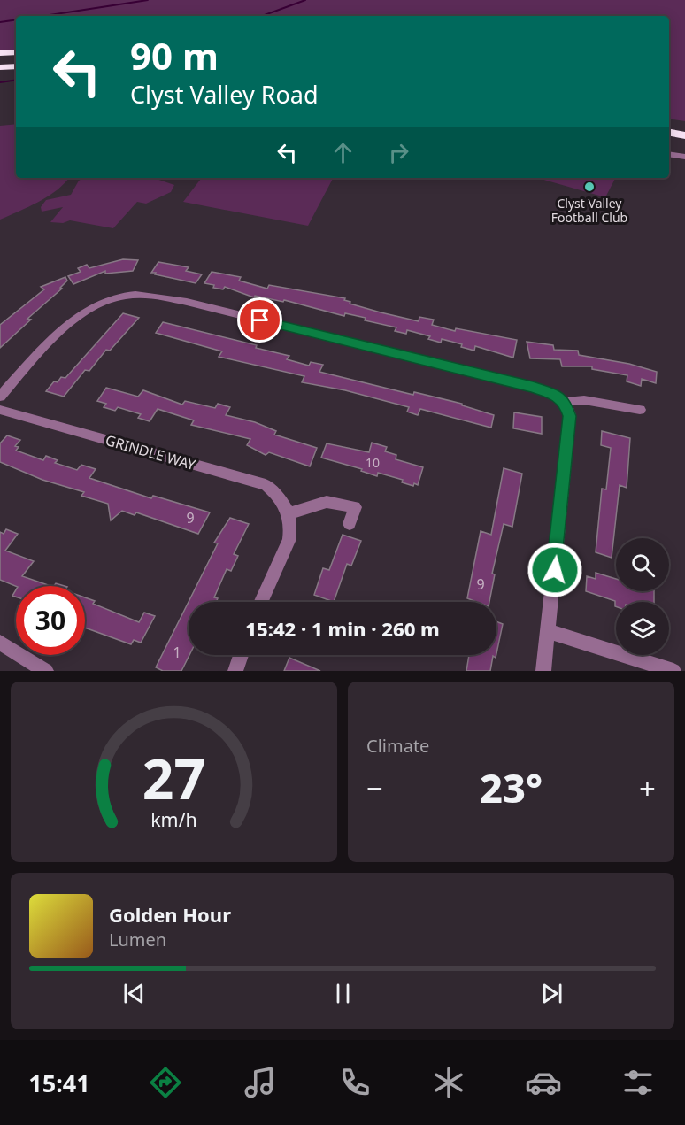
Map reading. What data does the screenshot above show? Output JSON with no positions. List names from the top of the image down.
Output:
{
  "streets": {
    "street": ["GRINDLE WAY"]
  },
  "places": ["Clyst Valley Football Club"],
  "house_numbers": [
    "10",
    "9",
    "9",
    "1"
  ],
  "page": {
    "turn": ["90 m", "Clyst Valley Road"],
    "limit": "30",
    "trip": "15:42 · 1 min · 260 m",
    "tile": "Climate",
    "heat": ["−", "23°", "+"],
    "song": ["Golden Hour", "Lumen"],
    "tabs": "15:41",
    "gauge": ["27", "km/h"]
  }
}
